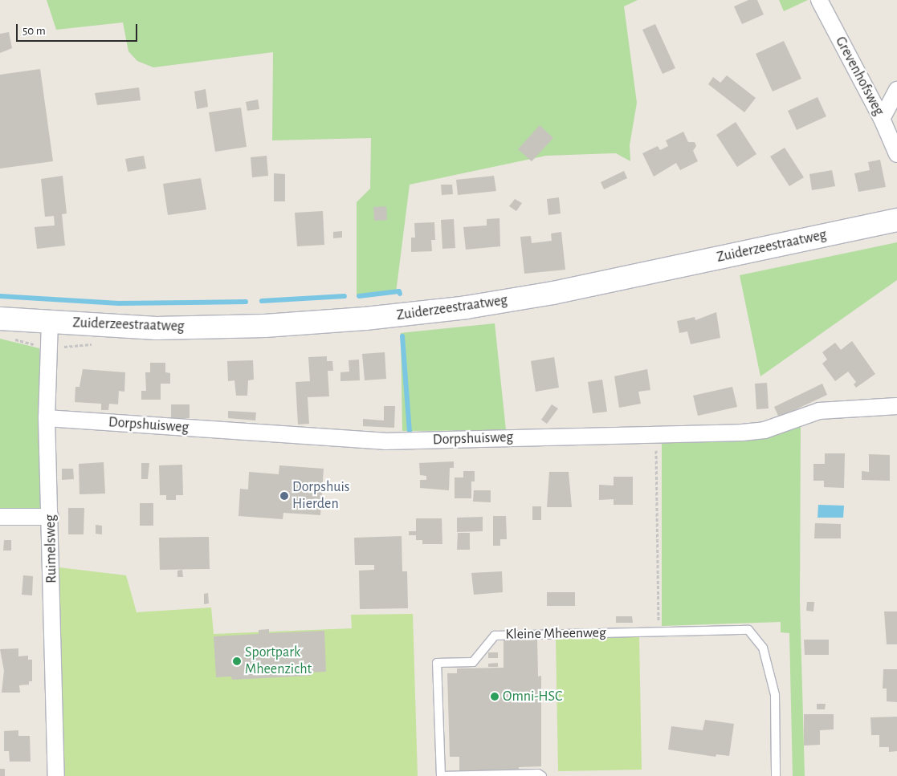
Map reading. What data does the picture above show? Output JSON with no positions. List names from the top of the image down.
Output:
{
  "streets": {
    "main road": ["Zuiderzeestraatweg"],
    "street": ["Grevenhofsweg", "Dorpshuisweg", "Ruimelsweg"],
    "lane": ["Kleine Mheenweg"]
  },
  "crossings": [
    ["Zuiderzeestraatweg", "Ruimelsweg"],
    ["Dorpshuisweg", "Ruimelsweg"]
  ],
  "places": ["Dorpshuis Hierden", "Sportpark Mheenzicht", "Omni-HSC"],
  "scale_bar": "50 m"
}
